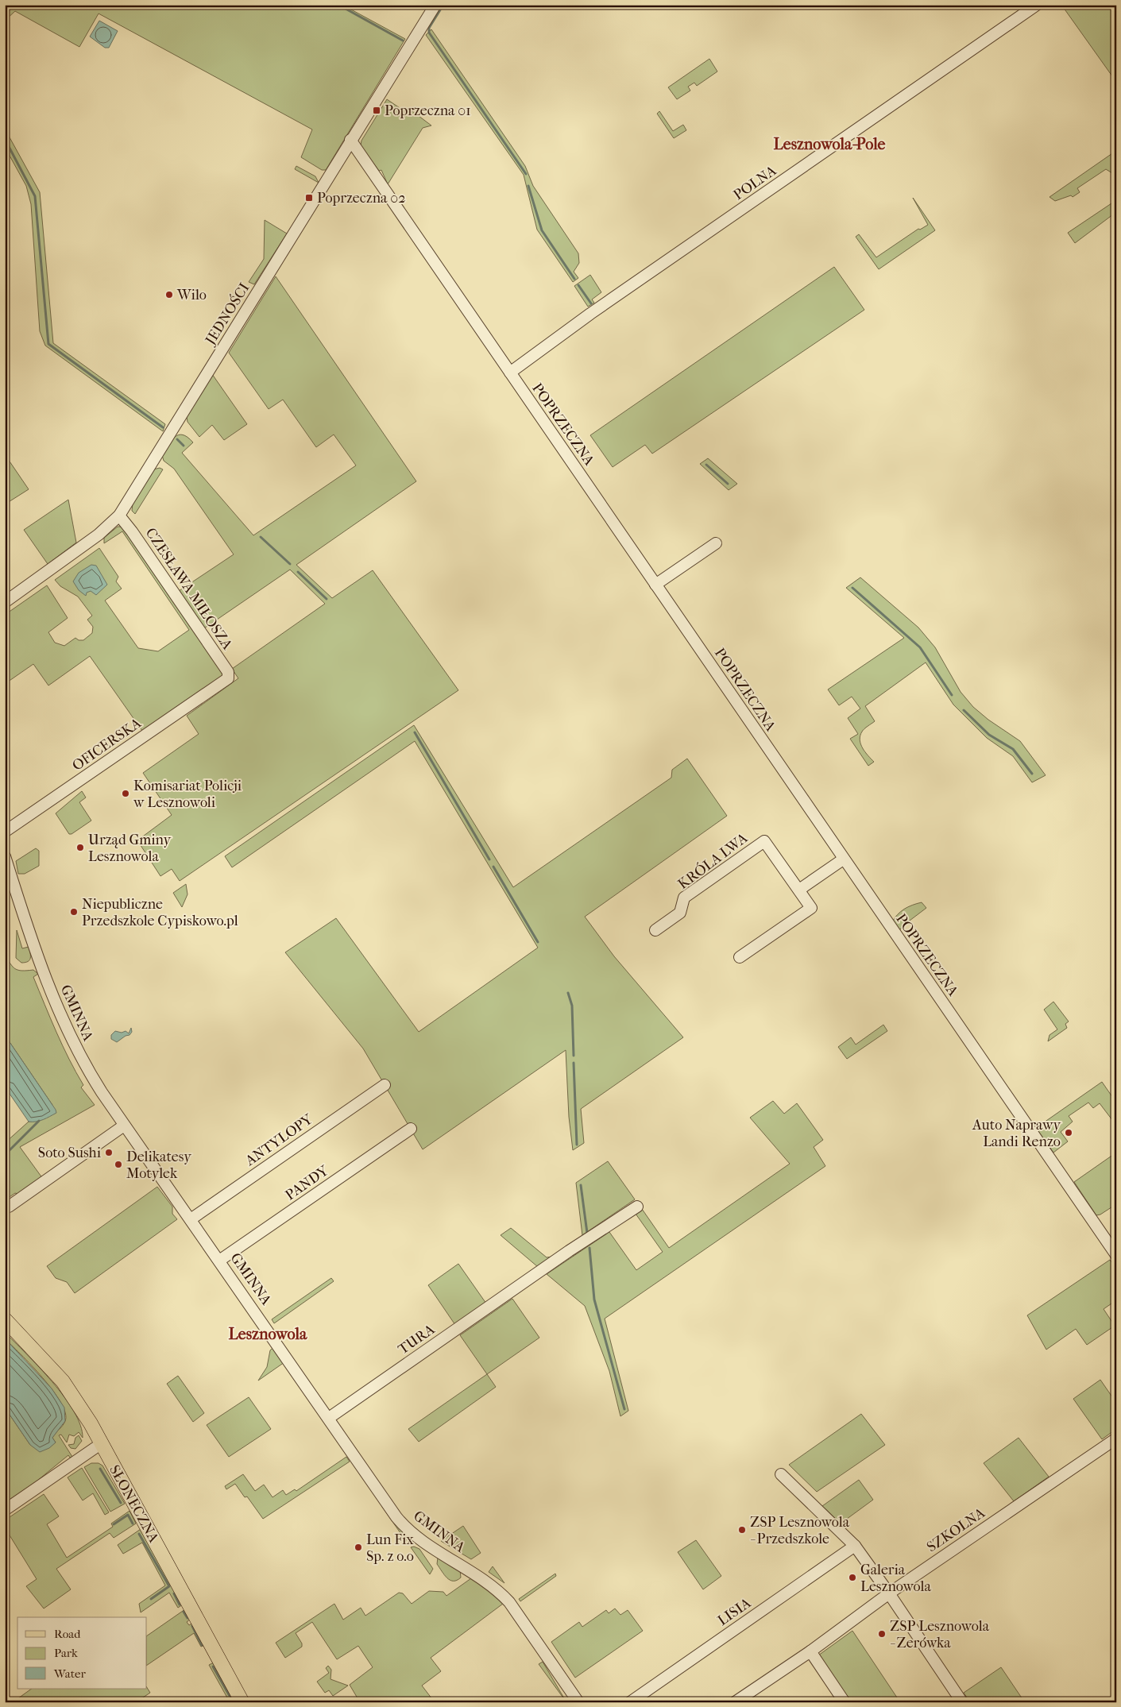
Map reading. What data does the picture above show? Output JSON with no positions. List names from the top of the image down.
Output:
{
  "streets": {
    "main road": ["SŁONECZNA"],
    "street": [
      "POLNA",
      "JEDNOŚCI",
      "POPRZECZNA",
      "CZESŁAWA MIŁOSZA",
      "OFICERSKA",
      "KRÓLA LWA",
      "GMINNA",
      "ANTYLOPY",
      "PANDY",
      "TURA",
      "SZKOLNA",
      "LISIA"
    ]
  },
  "crossings": [
    ["POLNA", "POPRZECZNA"],
    ["JEDNOŚCI", "POPRZECZNA"],
    ["JEDNOŚCI", "CZESŁAWA MIŁOSZA"],
    ["CZESŁAWA MIŁOSZA", "OFICERSKA"],
    ["GMINNA", "ANTYLOPY"],
    ["GMINNA", "PANDY"],
    ["GMINNA", "TURA"]
  ],
  "districts": ["Lesznowola-Pole", "Lesznowola"],
  "places": {
    "transit": ["Poprzeczna 01", "Poprzeczna 02"],
    "other": [
      "Wilo",
      "Komisariat Policji w Lesznowoli",
      "Urząd Gminy Lesznowola",
      "Niepubliczne Przedszkole Cypiskowo.pl",
      "Auto Naprawy Landi Renzo",
      "Soto Sushi",
      "Delikatesy Motylek",
      "ZSP Lesznowola - Przedszkole",
      "Lun Fix Sp. z o.o",
      "Galeria Lesznowola",
      "ZSP Lesznowola - Zerówka"
    ]
  },
  "legend": ["Road", "Park", "Water"]
}
